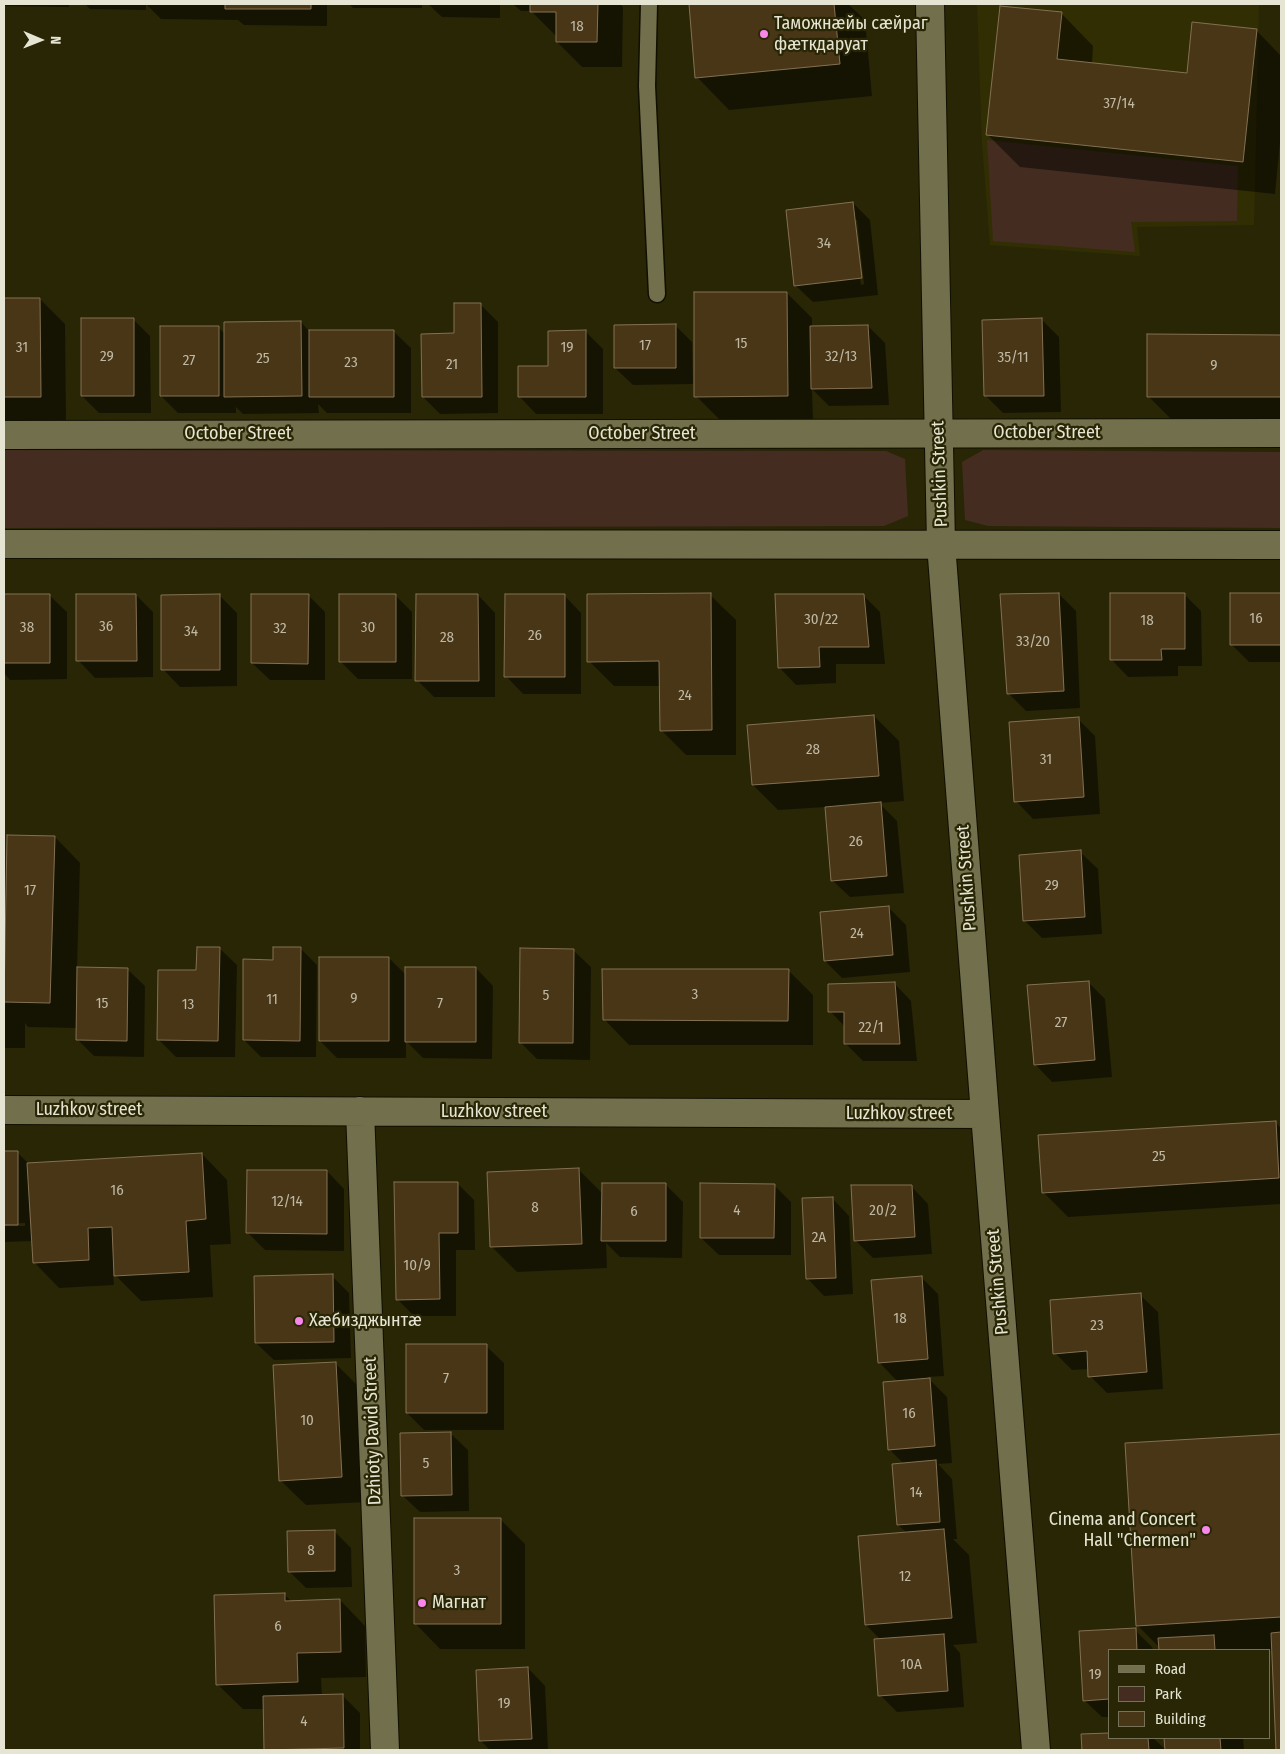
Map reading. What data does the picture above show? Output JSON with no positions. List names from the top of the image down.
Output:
{
  "streets": {
    "street": [
      "October Street",
      "Pushkin Street",
      "Luzhkov street",
      "Dzhioty David Street"
    ]
  },
  "crossings": [
    ["October Street", "Pushkin Street"],
    ["Pushkin Street", "Luzhkov street"],
    ["Luzhkov street", "Dzhioty David Street"]
  ],
  "places": [
    "Таможнæйы сæйраг фæткдаруат",
    "Хæбизджынтæ",
    "Cinema and Concert Hall \"Chermen\"",
    "Магнат"
  ],
  "house_numbers": [
    "18",
    "37/14",
    "34",
    "15",
    "17",
    "31",
    "19",
    "29",
    "32/13",
    "35/11",
    "25",
    "27",
    "23",
    "21",
    "9",
    "16",
    "30/22",
    "18",
    "36",
    "38",
    "30",
    "32",
    "34",
    "26",
    "28",
    "33/20",
    "24",
    "28",
    "31",
    "26",
    "29",
    "17",
    "24",
    "3",
    "5",
    "9",
    "11",
    "15",
    "7",
    "13",
    "27",
    "22/1",
    "25",
    "16",
    "12/14",
    "8",
    "4",
    "20/2",
    "6",
    "2А",
    "10/9",
    "18",
    "23",
    "7",
    "16",
    "10",
    "5",
    "14",
    "8",
    "3",
    "12",
    "6",
    "10А",
    "19",
    "19",
    "4"
  ],
  "legend": ["Road", "Park", "Building"],
  "north": "right"
}
